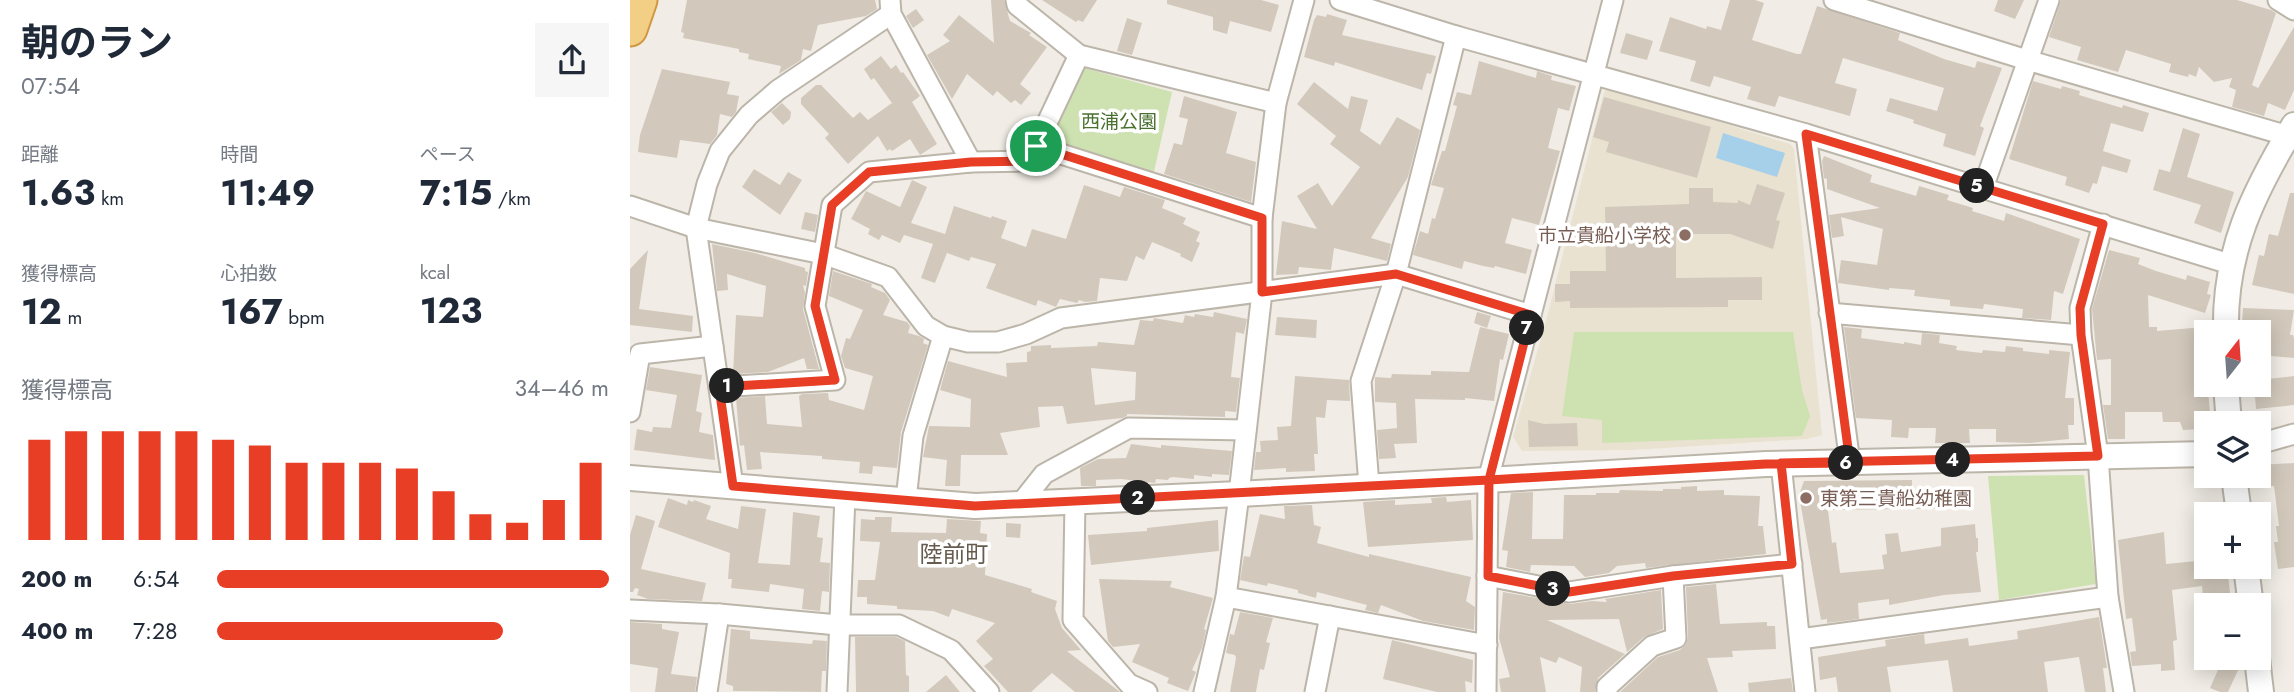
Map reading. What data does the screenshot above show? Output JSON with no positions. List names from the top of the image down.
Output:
{
  "districts": ["陸前町"],
  "parks": ["西浦公園"],
  "places": ["市立貴船小学校", "東第三貴船幼稚園"],
  "north": "top",
  "page": {
    "heading": ["朝のラン", "07:54"],
    "stats": [
      ["距離", "1.63 km"],
      ["時間", "11:49"],
      ["ペース", "7:15 /km"],
      ["獲得標高", "12 m"],
      ["心拍数", "167 bpm"],
      ["kcal", "123"]
    ],
    "pins": [
      "5",
      "7",
      "1",
      "4",
      "6",
      "2",
      "3"
    ],
    "map_buttons": ["+", "−"],
    "chart": ["獲得標高", "34–46 m"],
    "list": [
      {
        "name": "200 m",
        "note": "6:54"
      },
      {
        "name": "400 m",
        "note": "7:28"
      }
    ]
  }
}
